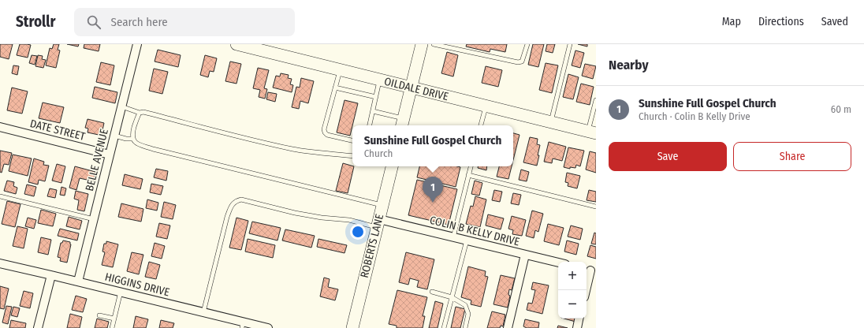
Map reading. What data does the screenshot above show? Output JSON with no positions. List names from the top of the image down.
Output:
{
  "streets": {
    "street": [
      "OILDALE DRIVE",
      "DATE STREET",
      "BELLE AVENUE",
      "COLIN B KELLY DRIVE",
      "ROBERTS LANE",
      "HIGGINS DRIVE"
    ]
  },
  "crossings": [
    ["DATE STREET", "BELLE AVENUE"],
    ["BELLE AVENUE", "HIGGINS DRIVE"],
    ["COLIN B KELLY DRIVE", "ROBERTS LANE"]
  ],
  "page": {
    "header": "Strollr",
    "search": "Search here",
    "nav": ["Map", "Directions", "Saved"],
    "heading": "Nearby",
    "list": [
      {
        "mark": "1",
        "name": "Sunshine Full Gospel Church",
        "note": "Church · Colin B Kelly Drive",
        "value": "60 m"
      }
    ],
    "popup": ["Sunshine Full Gospel Church", "Church"],
    "buttons": ["Save", "Share"],
    "pins": "1",
    "map_buttons": ["+", "−"]
  }
}
